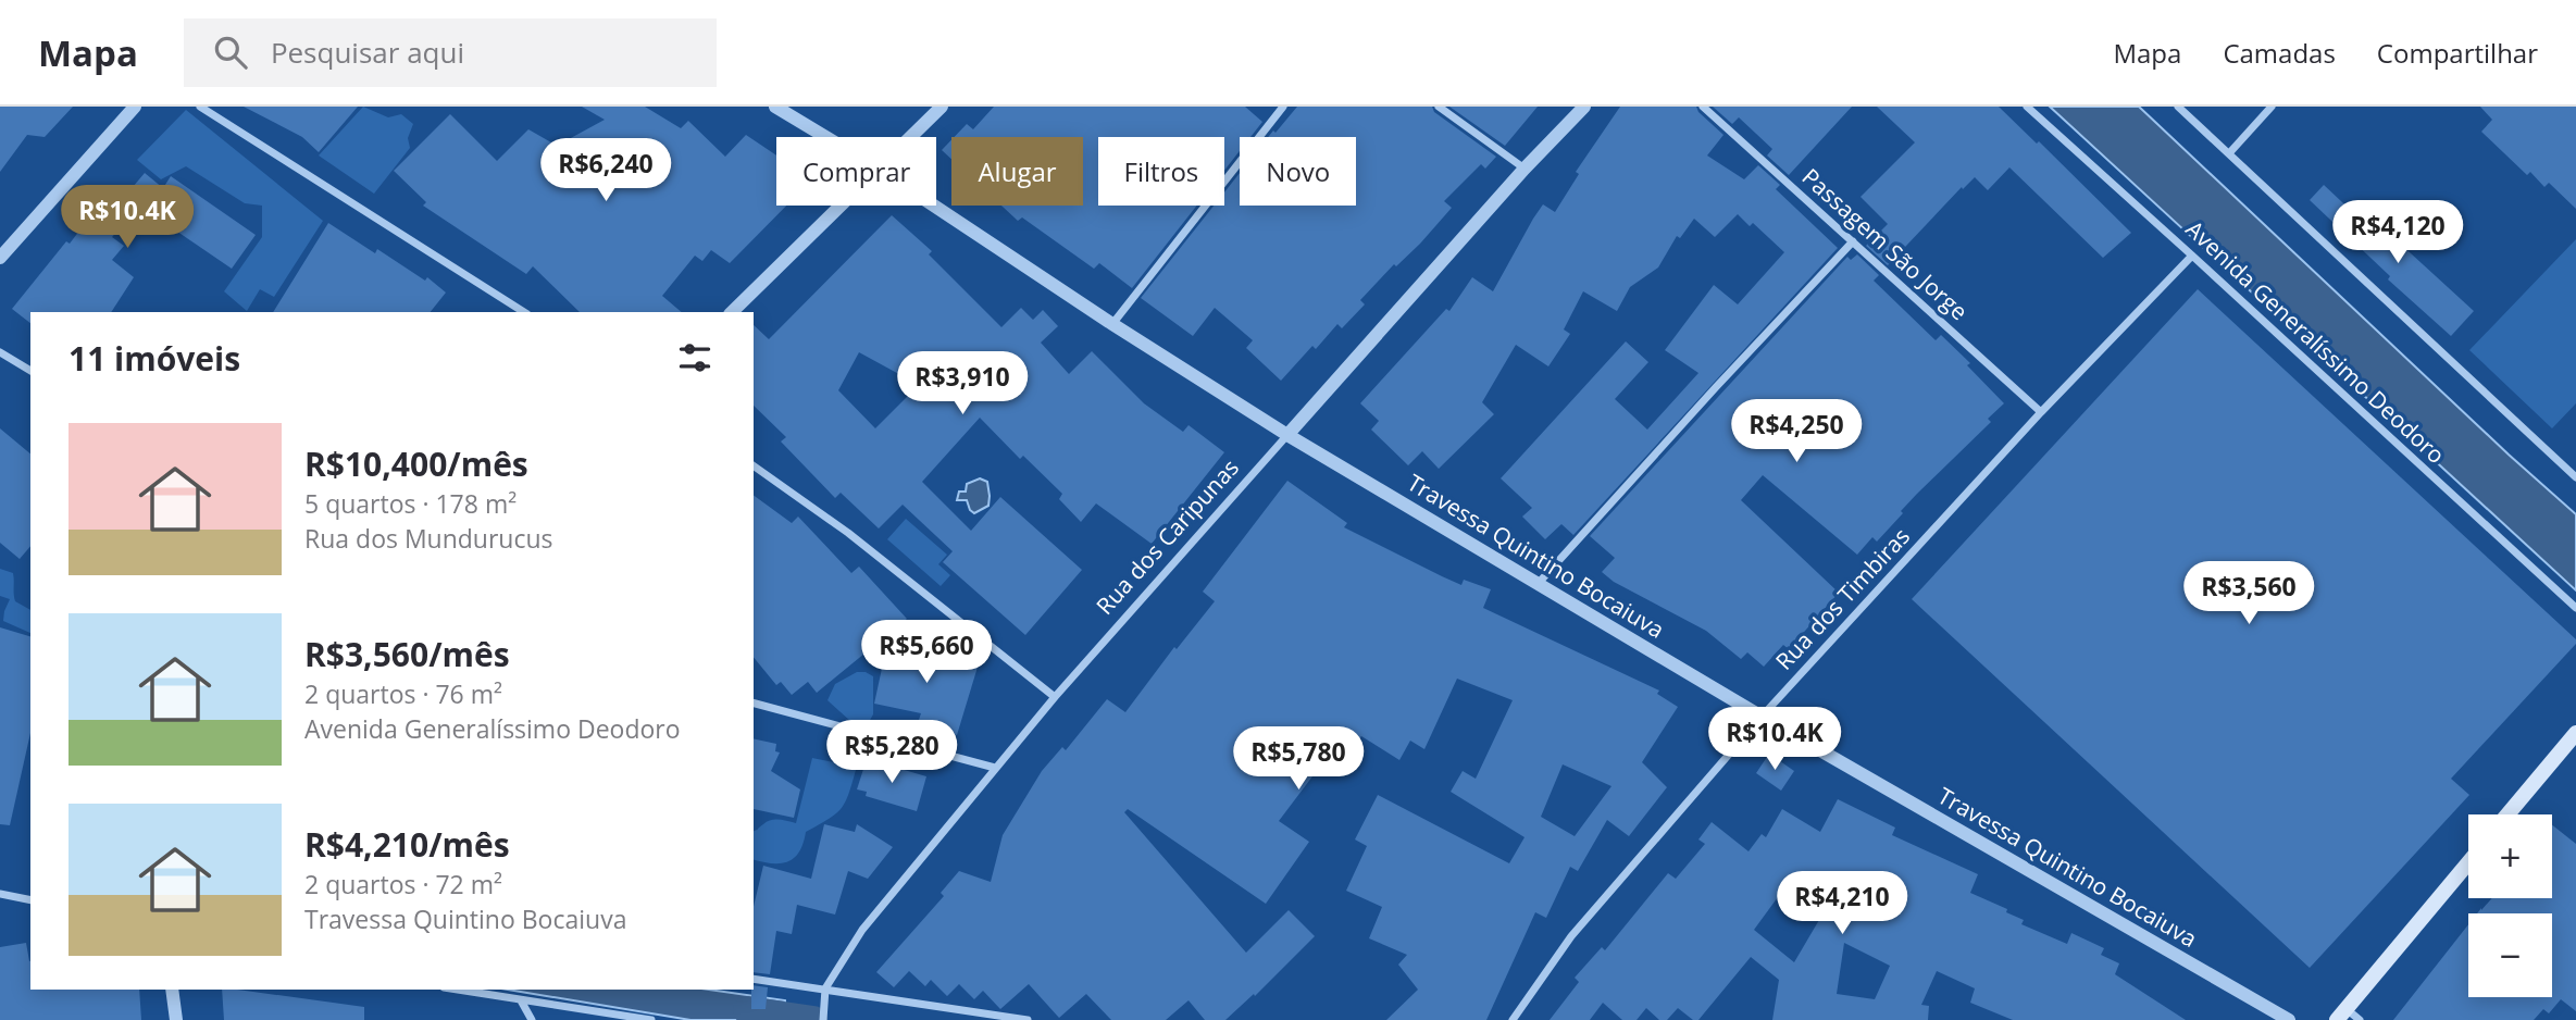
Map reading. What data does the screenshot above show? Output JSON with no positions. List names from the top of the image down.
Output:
{
  "streets": {
    "street": [
      "Passagem São Jorge",
      "Avenida Generalíssimo Deodoro",
      "Rua dos Caripunas",
      "Travessa Quintino Bocaiuva",
      "Rua dos Timbiras"
    ]
  },
  "crossings": [
    ["Passagem São Jorge", "Rua dos Timbiras"],
    ["Avenida Generalíssimo Deodoro", "Rua dos Timbiras"],
    ["Rua dos Caripunas", "Travessa Quintino Bocaiuva"],
    ["Travessa Quintino Bocaiuva", "Rua dos Timbiras"]
  ],
  "page": {
    "header": "Mapa",
    "search": "Pesquisar aqui",
    "nav": ["Mapa", "Camadas", "Compartilhar"],
    "chip": [
      "Comprar",
      "Alugar",
      "Filtros",
      "Novo"
    ],
    "price": [
      "R$6,240",
      "R$10.4K",
      "R$4,120",
      "R$3,910",
      "R$4,250",
      "R$3,560",
      "R$5,660",
      "R$10.4K",
      "R$5,280",
      "R$5,780",
      "R$4,210"
    ],
    "heading": "11 imóveis",
    "list": [
      {
        "name": "R$10,400/mês",
        "note": "5 quartos · 178 m² · Rua dos Mundurucus"
      },
      {
        "name": "R$3,560/mês",
        "note": "2 quartos · 76 m² · Avenida Generalíssimo Deodoro"
      },
      {
        "name": "R$4,210/mês",
        "note": "2 quartos · 72 m² · Travessa Quintino Bocaiuva"
      }
    ],
    "map_buttons": ["+", "−"]
  }
}
